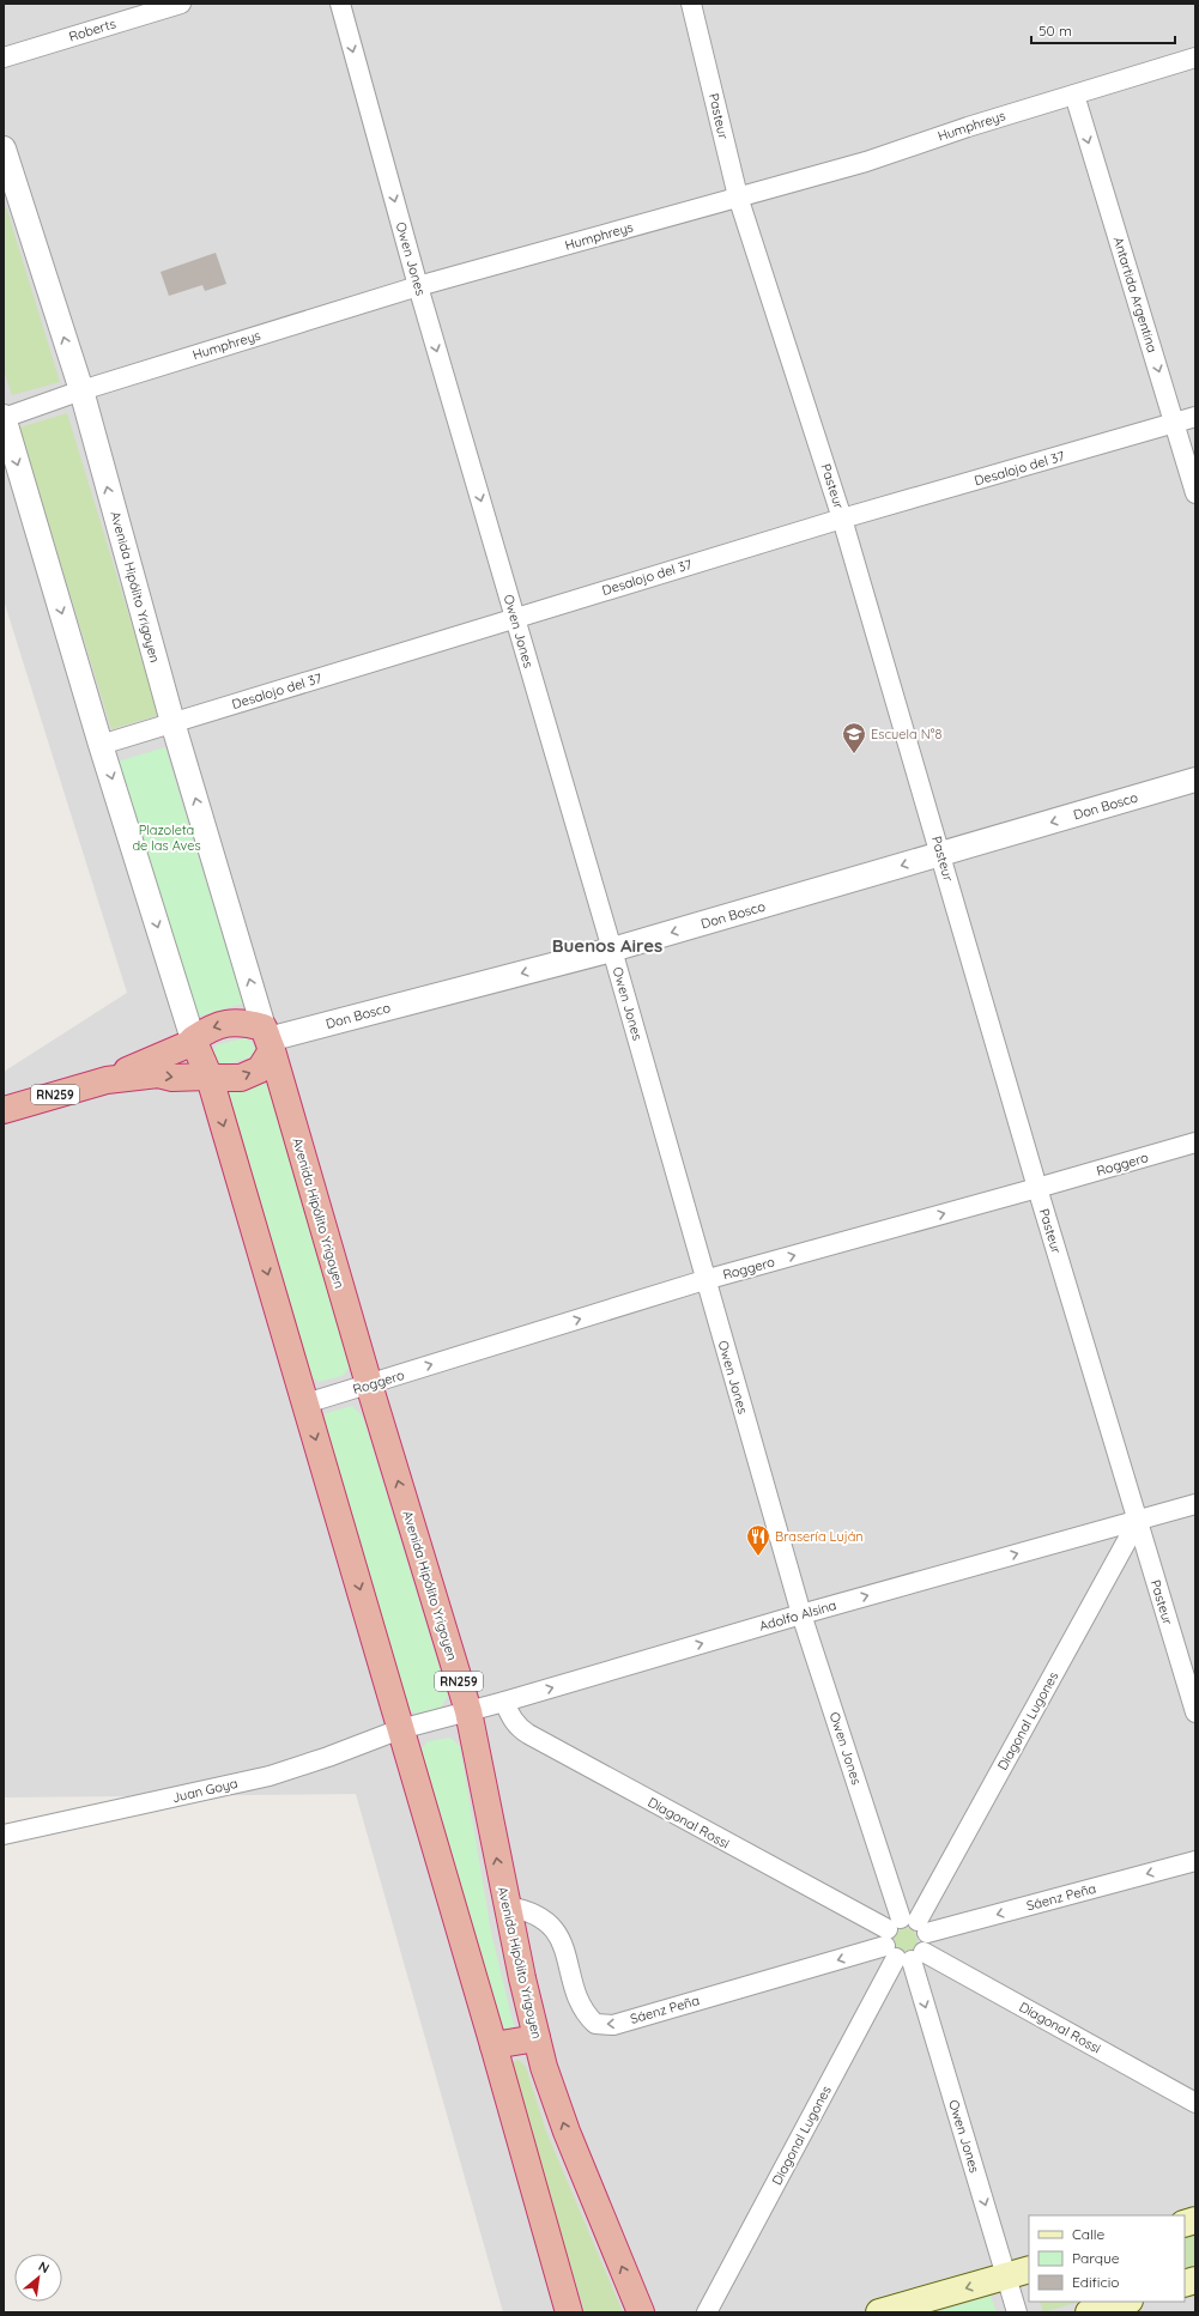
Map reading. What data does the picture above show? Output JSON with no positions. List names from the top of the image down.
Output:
{
  "streets": {
    "highway": ["Avenida Hipólito Yrigoyen", "RN259"],
    "street": [
      "Roberts",
      "Pasteur",
      "Humphreys",
      "Owen Jones",
      "Antartida Argentina",
      "Desalojo del 37",
      "Don Bosco",
      "Roggero",
      "Adolfo Alsina",
      "Diagonal Lugones",
      "Juan Goya",
      "Diagonal Rossi",
      "Sáenz Peña"
    ]
  },
  "crossings": [
    ["Pasteur", "Humphreys"],
    ["Pasteur", "Desalojo del 37"],
    ["Pasteur", "Don Bosco"],
    ["Pasteur", "Roggero"],
    ["Pasteur", "Adolfo Alsina"],
    ["Pasteur", "Diagonal Lugones"],
    ["Humphreys", "Owen Jones"],
    ["Humphreys", "Antartida Argentina"],
    ["Humphreys", "Avenida Hipólito Yrigoyen"],
    ["Owen Jones", "Desalojo del 37"],
    ["Owen Jones", "Don Bosco"],
    ["Owen Jones", "Roggero"],
    ["Owen Jones", "Adolfo Alsina"],
    ["Owen Jones", "Diagonal Lugones"],
    ["Owen Jones", "Diagonal Rossi"],
    ["Owen Jones", "Sáenz Peña"],
    ["Antartida Argentina", "Desalojo del 37"],
    ["Desalojo del 37", "Avenida Hipólito Yrigoyen"],
    ["Avenida Hipólito Yrigoyen", "Don Bosco"],
    ["Avenida Hipólito Yrigoyen", "RN259"],
    ["Avenida Hipólito Yrigoyen", "Roggero"],
    ["Avenida Hipólito Yrigoyen", "Adolfo Alsina"],
    ["Avenida Hipólito Yrigoyen", "Sáenz Peña"],
    ["Don Bosco", "RN259"],
    ["Adolfo Alsina", "Diagonal Lugones"],
    ["Adolfo Alsina", "Juan Goya"],
    ["Adolfo Alsina", "Diagonal Rossi"],
    ["Diagonal Lugones", "Diagonal Rossi"],
    ["Diagonal Lugones", "Sáenz Peña"],
    ["Diagonal Rossi", "Sáenz Peña"]
  ],
  "one_way": [
    "Owen Jones",
    "Antartida Argentina",
    "Don Bosco",
    "Roggero",
    "Adolfo Alsina",
    "Sáenz Peña"
  ],
  "districts": ["Buenos Aires"],
  "parks": ["Plazoleta de las Aves"],
  "places": {
    "school or university": ["Escuela N°8"],
    "restaurant": ["Brasería Luján"]
  },
  "legend": ["Calle", "Parque", "Edificio"],
  "scale_bar": "50 m",
  "north": "top right"
}
